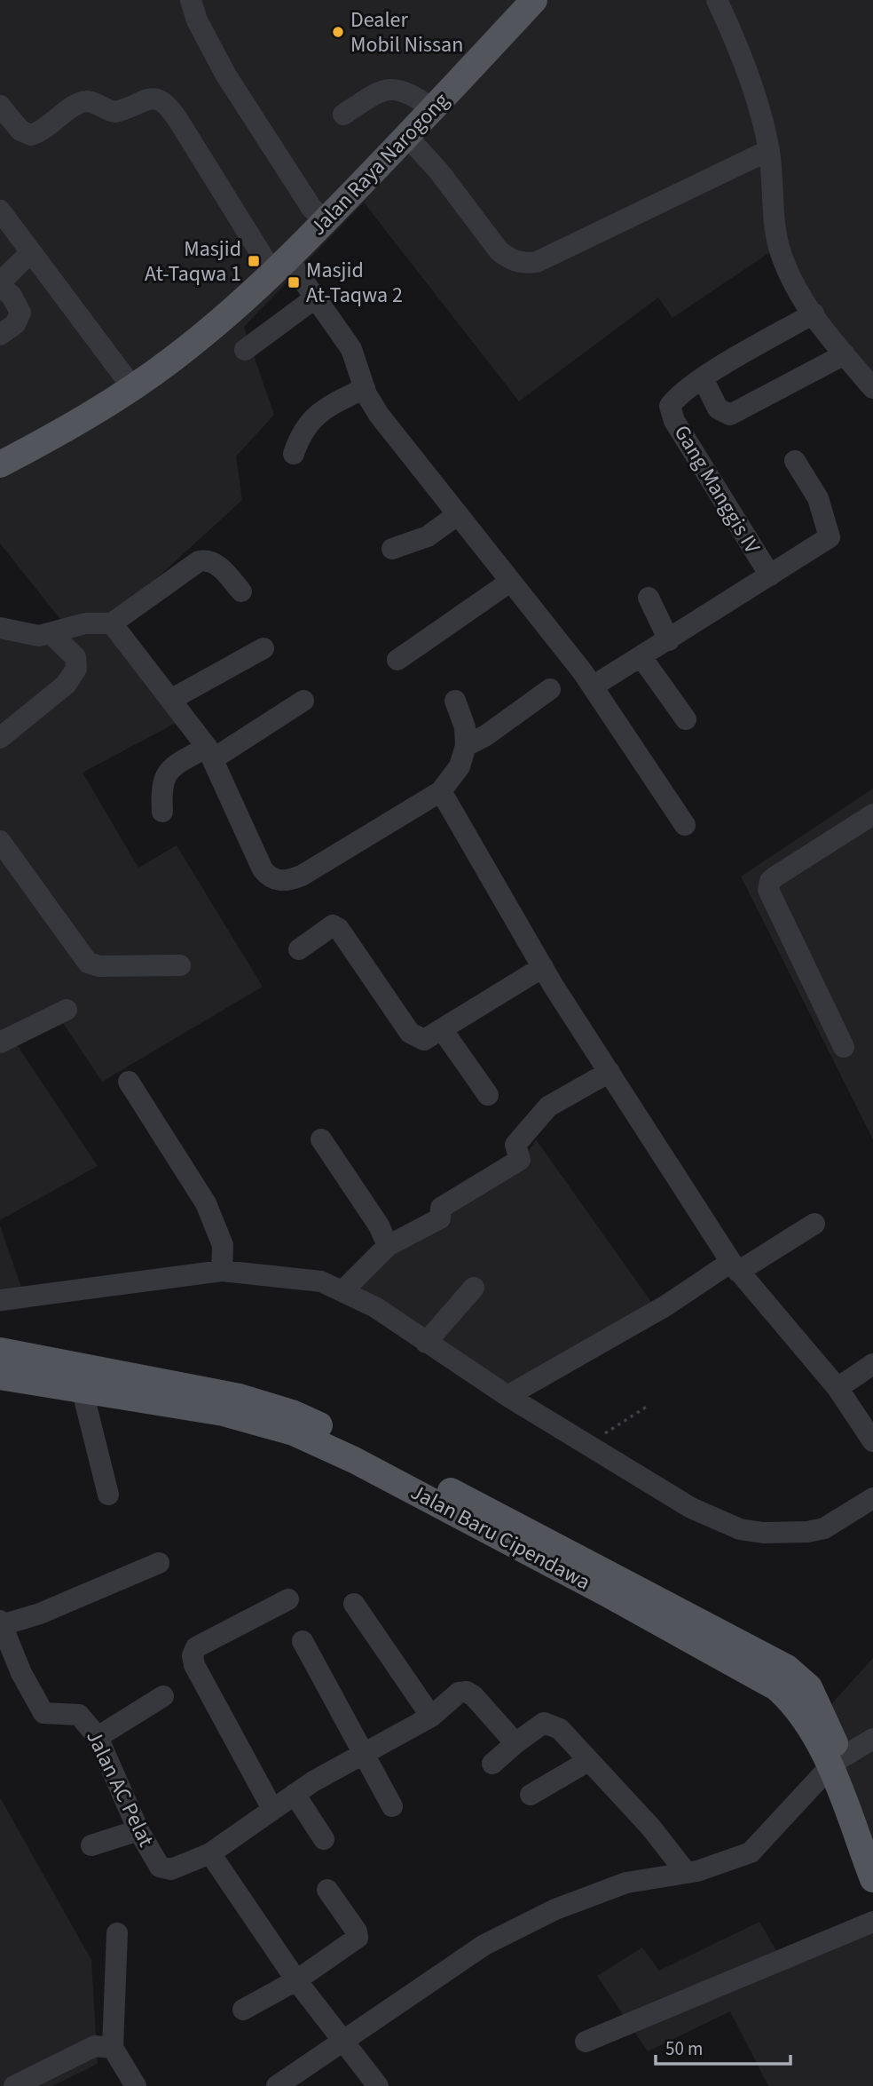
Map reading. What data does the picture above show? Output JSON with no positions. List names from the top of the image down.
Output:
{
  "streets": {
    "main road": ["Jalan Raya Narogong", "Jalan Baru Cipendawa"],
    "street": ["Gang Manggis IV", "Jalan AC Pelat"]
  },
  "places": {
    "other": ["Dealer Mobil Nissan"],
    "transit": ["Masjid At-Taqwa 1", "Masjid At-Taqwa 2"]
  },
  "scale_bar": "50 m"
}
